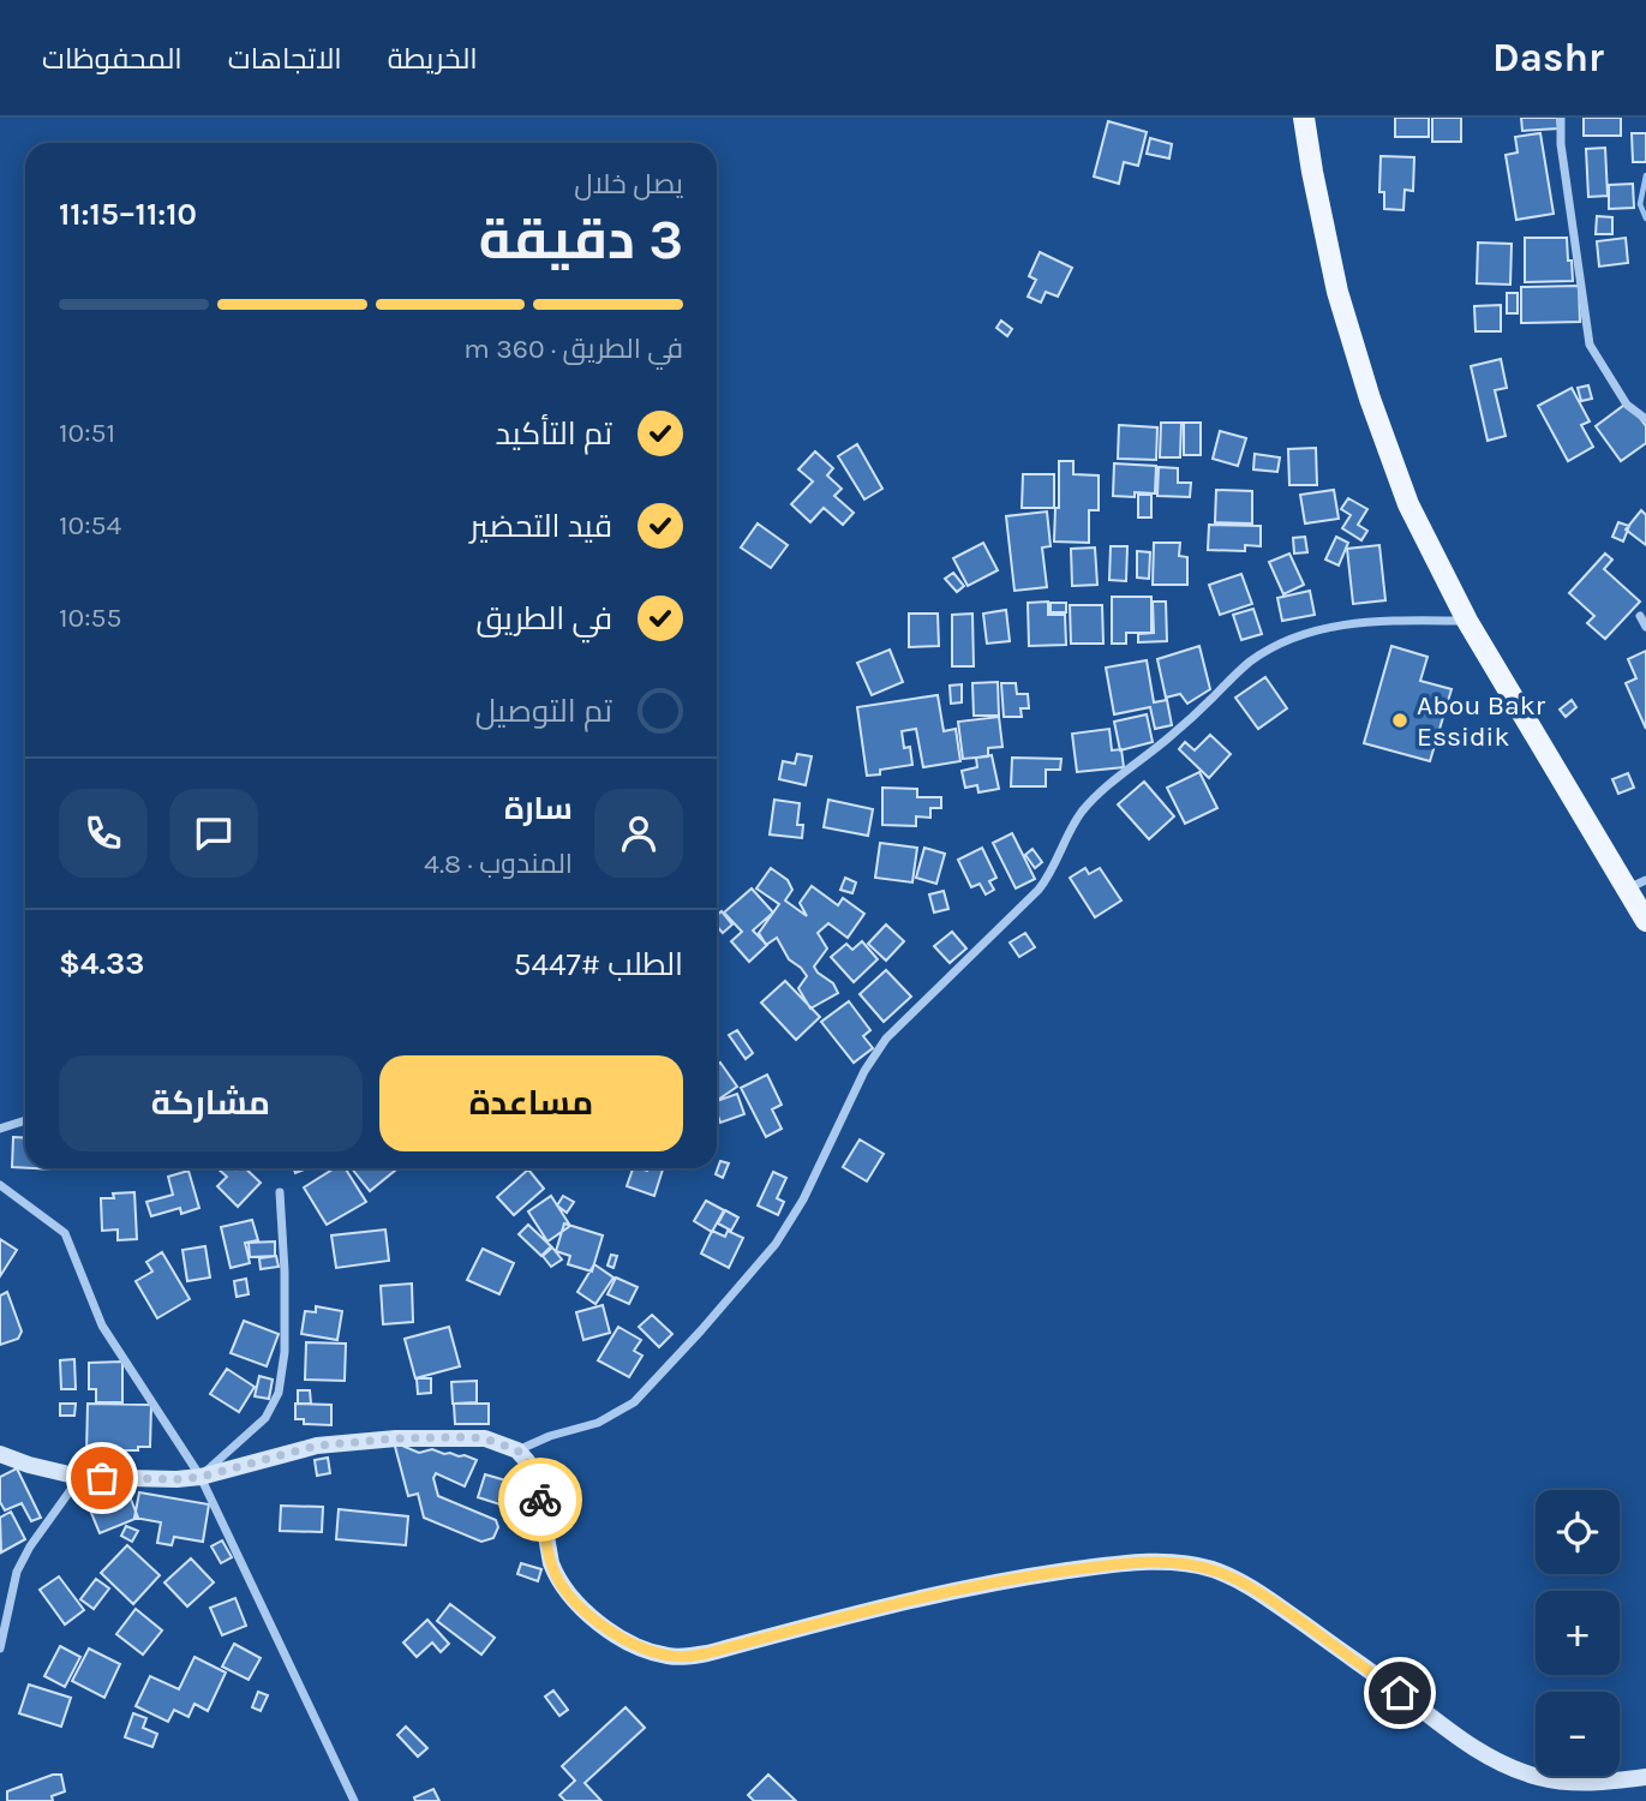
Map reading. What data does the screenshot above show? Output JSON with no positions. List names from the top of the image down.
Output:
{
  "places": ["Abou Bakr Essidik"],
  "page": {
    "header": "Dashr",
    "nav": ["الخريطة", "الاتجاهات", "المحفوظات"],
    "heading": ["3 دقيقة", "يصل خلال", "11:10–11:15"],
    "panel": [
      "سارة",
      "المندوب · 4.8",
      "الطلب #5447",
      "$4.33"
    ],
    "bar": "في الطريق · 360 m",
    "list": [
      ["تم التأكيد", "10:51"],
      ["قيد التحضير", "10:54"],
      ["في الطريق", "10:55"],
      "تم التوصيل"
    ],
    "buttons": ["مساعدة", "مشاركة"],
    "map_buttons": ["+", "−"]
  }
}
